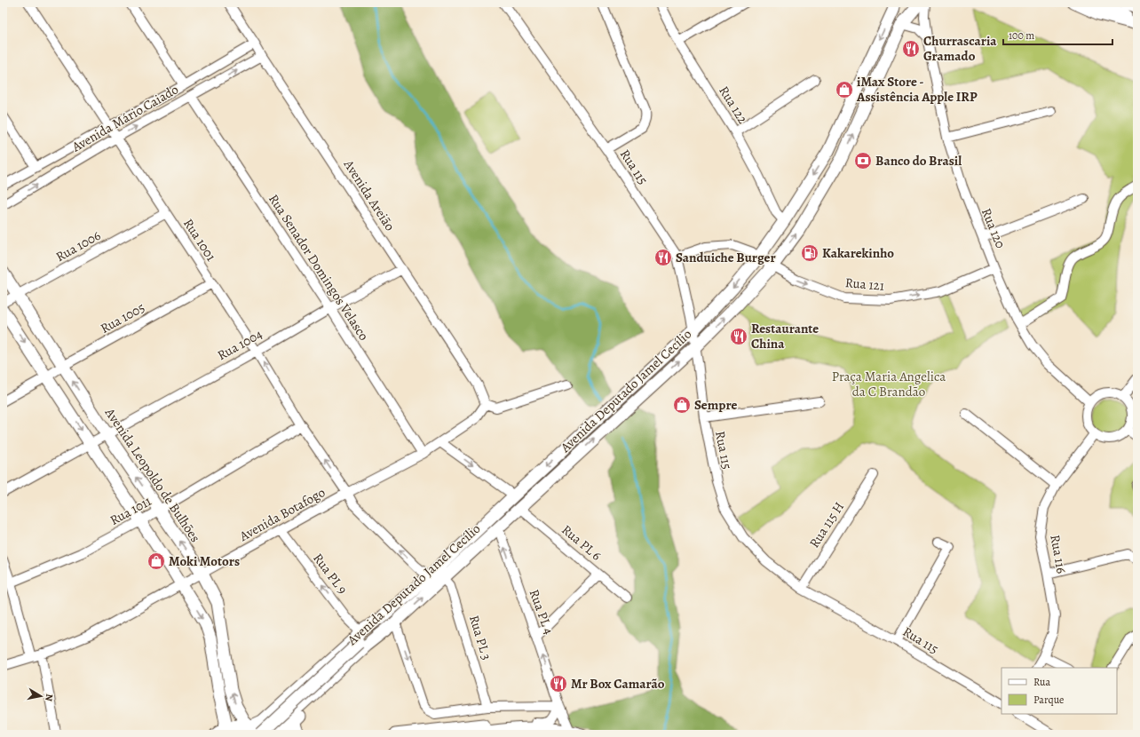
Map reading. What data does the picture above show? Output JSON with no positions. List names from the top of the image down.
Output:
{
  "streets": {
    "main road": ["Avenida Deputado Jamel Cecílio", "Avenida Leopoldo de Bulhões"],
    "street": [
      "Rua 122",
      "Avenida Mário Caiado",
      "Rua 115",
      "Avenida Areião",
      "Rua 120",
      "Rua 1001",
      "Rua 1006",
      "Rua Senador Domingos Velasco",
      "Rua 121",
      "Rua 1005",
      "Rua 1004",
      "Rua 1011",
      "Avenida Botafogo",
      "Rua 115 H",
      "Rua PL 6",
      "Rua 116",
      "Rua PL 9",
      "Rua PL 4",
      "Rua PL 3"
    ]
  },
  "crossings": [
    ["Rua 122", "Avenida Deputado Jamel Cecílio"],
    ["Avenida Mário Caiado", "Avenida Areião"],
    ["Avenida Mário Caiado", "Rua 1001"],
    ["Avenida Mário Caiado", "Rua Senador Domingos Velasco"],
    ["Rua 115", "Rua 121"],
    ["Rua 115", "Avenida Deputado Jamel Cecílio"],
    ["Rua 115", "Rua 115 H"],
    ["Avenida Areião", "Rua 1004"],
    ["Avenida Areião", "Avenida Botafogo"],
    ["Rua 120", "Rua 121"],
    ["Rua 120", "Rua 116"],
    ["Rua 1001", "Rua 1006"],
    ["Rua 1001", "Rua 1005"],
    ["Rua 1001", "Rua 1004"],
    ["Rua 1001", "Avenida Deputado Jamel Cecílio"],
    ["Rua 1001", "Rua 1011"],
    ["Rua 1001", "Avenida Botafogo"],
    ["Rua 1006", "Avenida Leopoldo de Bulhões"],
    ["Rua Senador Domingos Velasco", "Rua 1004"],
    ["Rua Senador Domingos Velasco", "Avenida Botafogo"],
    ["Rua 121", "Avenida Deputado Jamel Cecílio"],
    ["Rua 1005", "Avenida Leopoldo de Bulhões"],
    ["Rua 1004", "Avenida Leopoldo de Bulhões"],
    ["Avenida Deputado Jamel Cecílio", "Avenida Leopoldo de Bulhões"],
    ["Avenida Deputado Jamel Cecílio", "Rua PL 6"],
    ["Avenida Deputado Jamel Cecílio", "Rua PL 9"],
    ["Avenida Deputado Jamel Cecílio", "Rua PL 4"],
    ["Avenida Deputado Jamel Cecílio", "Rua PL 3"],
    ["Avenida Leopoldo de Bulhões", "Rua 1011"],
    ["Avenida Leopoldo de Bulhões", "Avenida Botafogo"],
    ["Avenida Botafogo", "Rua PL 9"]
  ],
  "one_way": [
    "Rua 1001",
    "Rua 121",
    "Rua PL 9",
    "Rua PL 4"
  ],
  "parks": ["Praça Maria Angelica da C Brandão"],
  "places": {
    "restaurant": [
      "Churrascaria Gramado",
      "Sanduiche Burger",
      "Restaurante China",
      "Mr Box Camarão"
    ],
    "shop": ["iMax Store - Assistência Apple IRP", "Sempre", "Moki Motors"],
    "bank": ["Banco do Brasil"],
    "fuel station": ["Kakarekinho"]
  },
  "legend": ["Rua", "Parque"],
  "scale_bar": "100 m",
  "north": "right"
}
